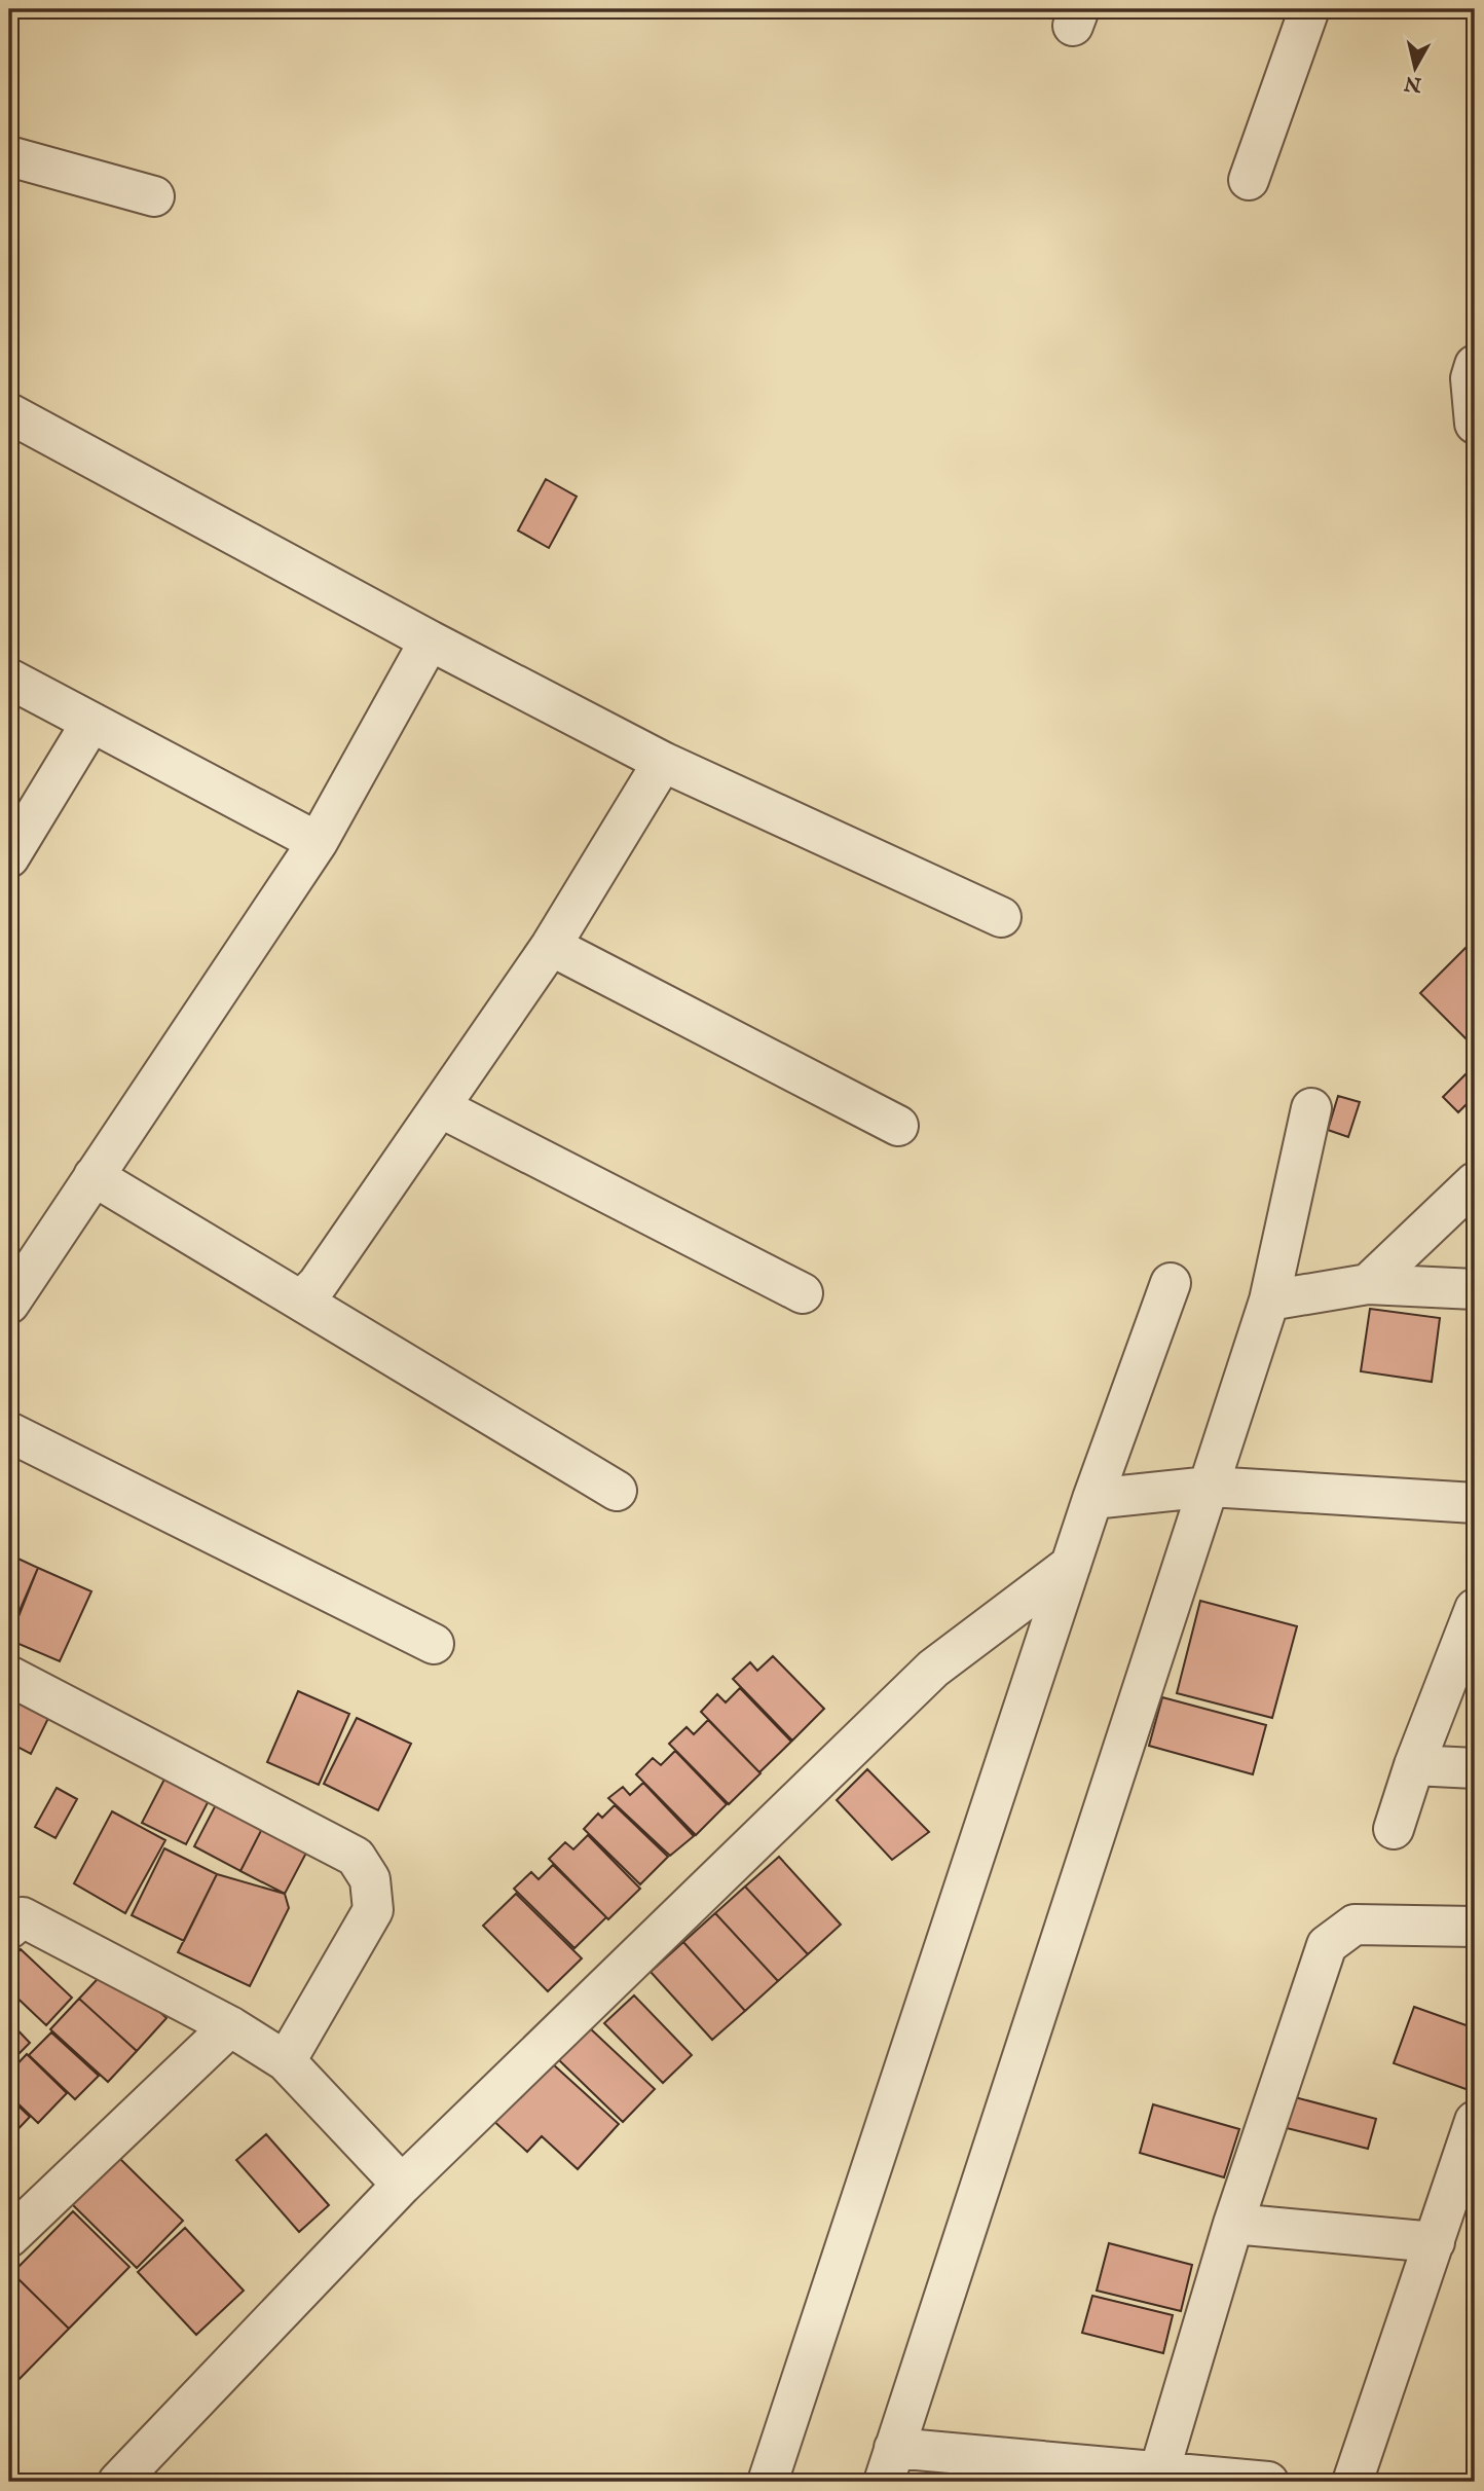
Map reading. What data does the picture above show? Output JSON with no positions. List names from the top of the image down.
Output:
{
  "north": "bottom"
}
